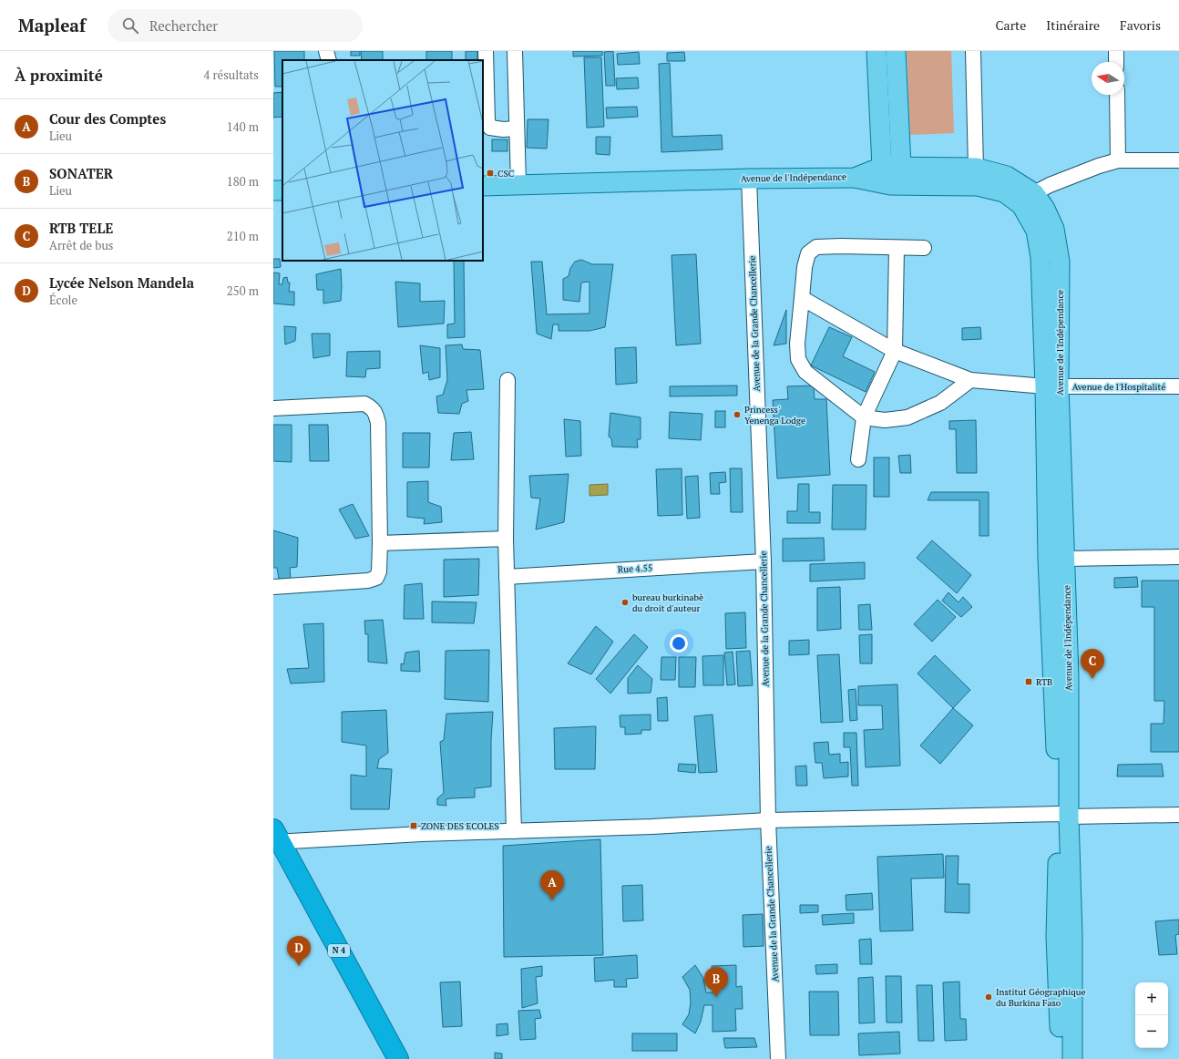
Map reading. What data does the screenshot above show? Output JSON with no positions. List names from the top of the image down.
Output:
{
  "streets": {
    "highway": ["N 4"],
    "main road": ["Avenue de l'Indépendance"],
    "street": ["Avenue de la Grande Chancellerie", "Avenue de l'Hospitalité", "Rue 4.55"]
  },
  "crossings": [
    ["Avenue de l'Indépendance", "Avenue de la Grande Chancellerie"],
    ["Avenue de l'Indépendance", "Avenue de l'Hospitalité"],
    ["Avenue de la Grande Chancellerie", "Rue 4.55"]
  ],
  "places": {
    "transit": ["CSC", "RTB", "ZONE DES ECOLES"],
    "other": ["Princess' Yenenga Lodge", "bureau burkinabè du droit d'auteur", "Institut Géographique du Burkina Faso"]
  },
  "north": "left",
  "page": {
    "header": "Mapleaf",
    "search": "Rechercher",
    "nav": ["Carte", "Itinéraire", "Favoris"],
    "heading": ["À proximité", "4 résultats"],
    "list": [
      {
        "mark": "A",
        "name": "Cour des Comptes",
        "note": "Lieu",
        "value": "140 m"
      },
      {
        "mark": "B",
        "name": "SONATER",
        "note": "Lieu",
        "value": "180 m"
      },
      {
        "mark": "C",
        "name": "RTB TELE",
        "note": "Arrêt de bus",
        "value": "210 m"
      },
      {
        "mark": "D",
        "name": "Lycée Nelson Mandela",
        "note": "École",
        "value": "250 m"
      }
    ],
    "pins": [
      "C",
      "A",
      "D",
      "B"
    ],
    "map_buttons": ["+", "−"]
  }
}
